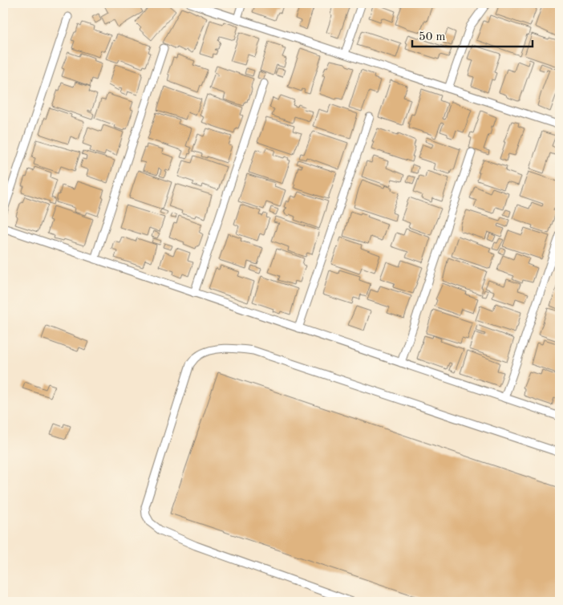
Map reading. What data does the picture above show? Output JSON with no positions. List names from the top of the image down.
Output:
{
  "scale_bar": "50 m"
}
